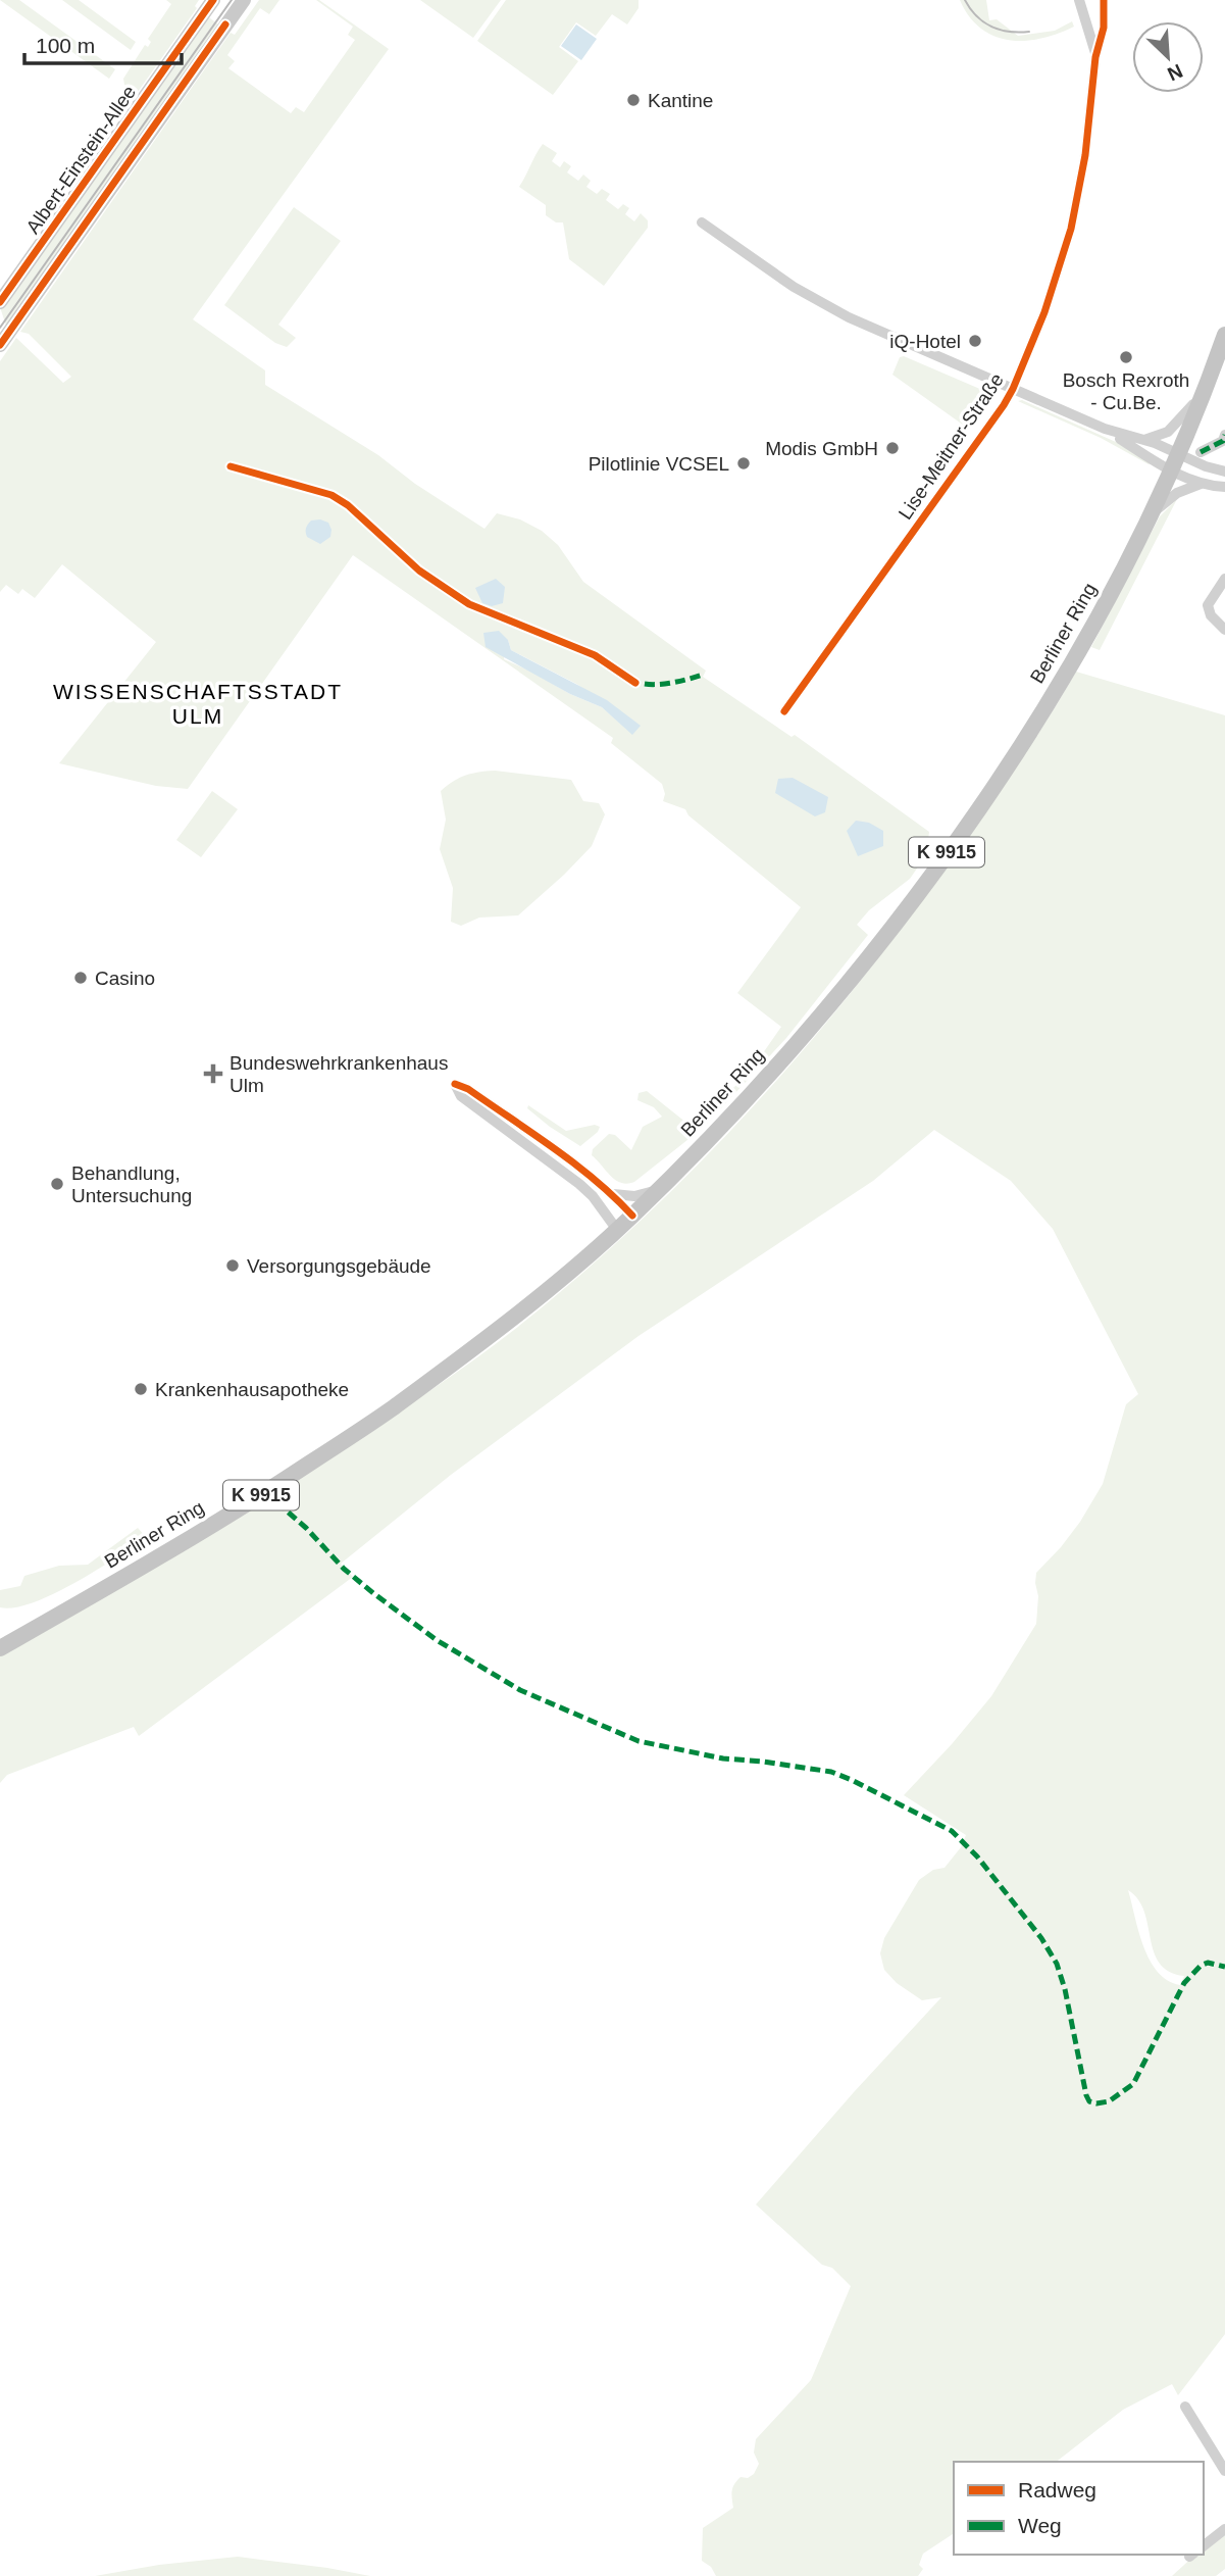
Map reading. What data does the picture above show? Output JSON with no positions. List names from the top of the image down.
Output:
{
  "streets": {
    "main road": ["Berliner Ring", "K 9915"],
    "street": ["Albert-Einstein-Allee", "Lise-Meitner-Straße"]
  },
  "districts": ["WISSENSCHAFTSSTADT ULM"],
  "places": {
    "other": [
      "Kantine",
      "iQ-Hotel",
      "Bosch Rexroth - Cu.Be.",
      "Modis GmbH",
      "Pilotlinie VCSEL",
      "Casino",
      "Behandlung, Untersuchung",
      "Versorgungsgebäude",
      "Krankenhausapotheke"
    ],
    "health": ["Bundeswehrkrankenhaus Ulm"]
  },
  "legend": ["Radweg", "Weg"],
  "scale_bar": "100 m",
  "north": "bottom right"
}
